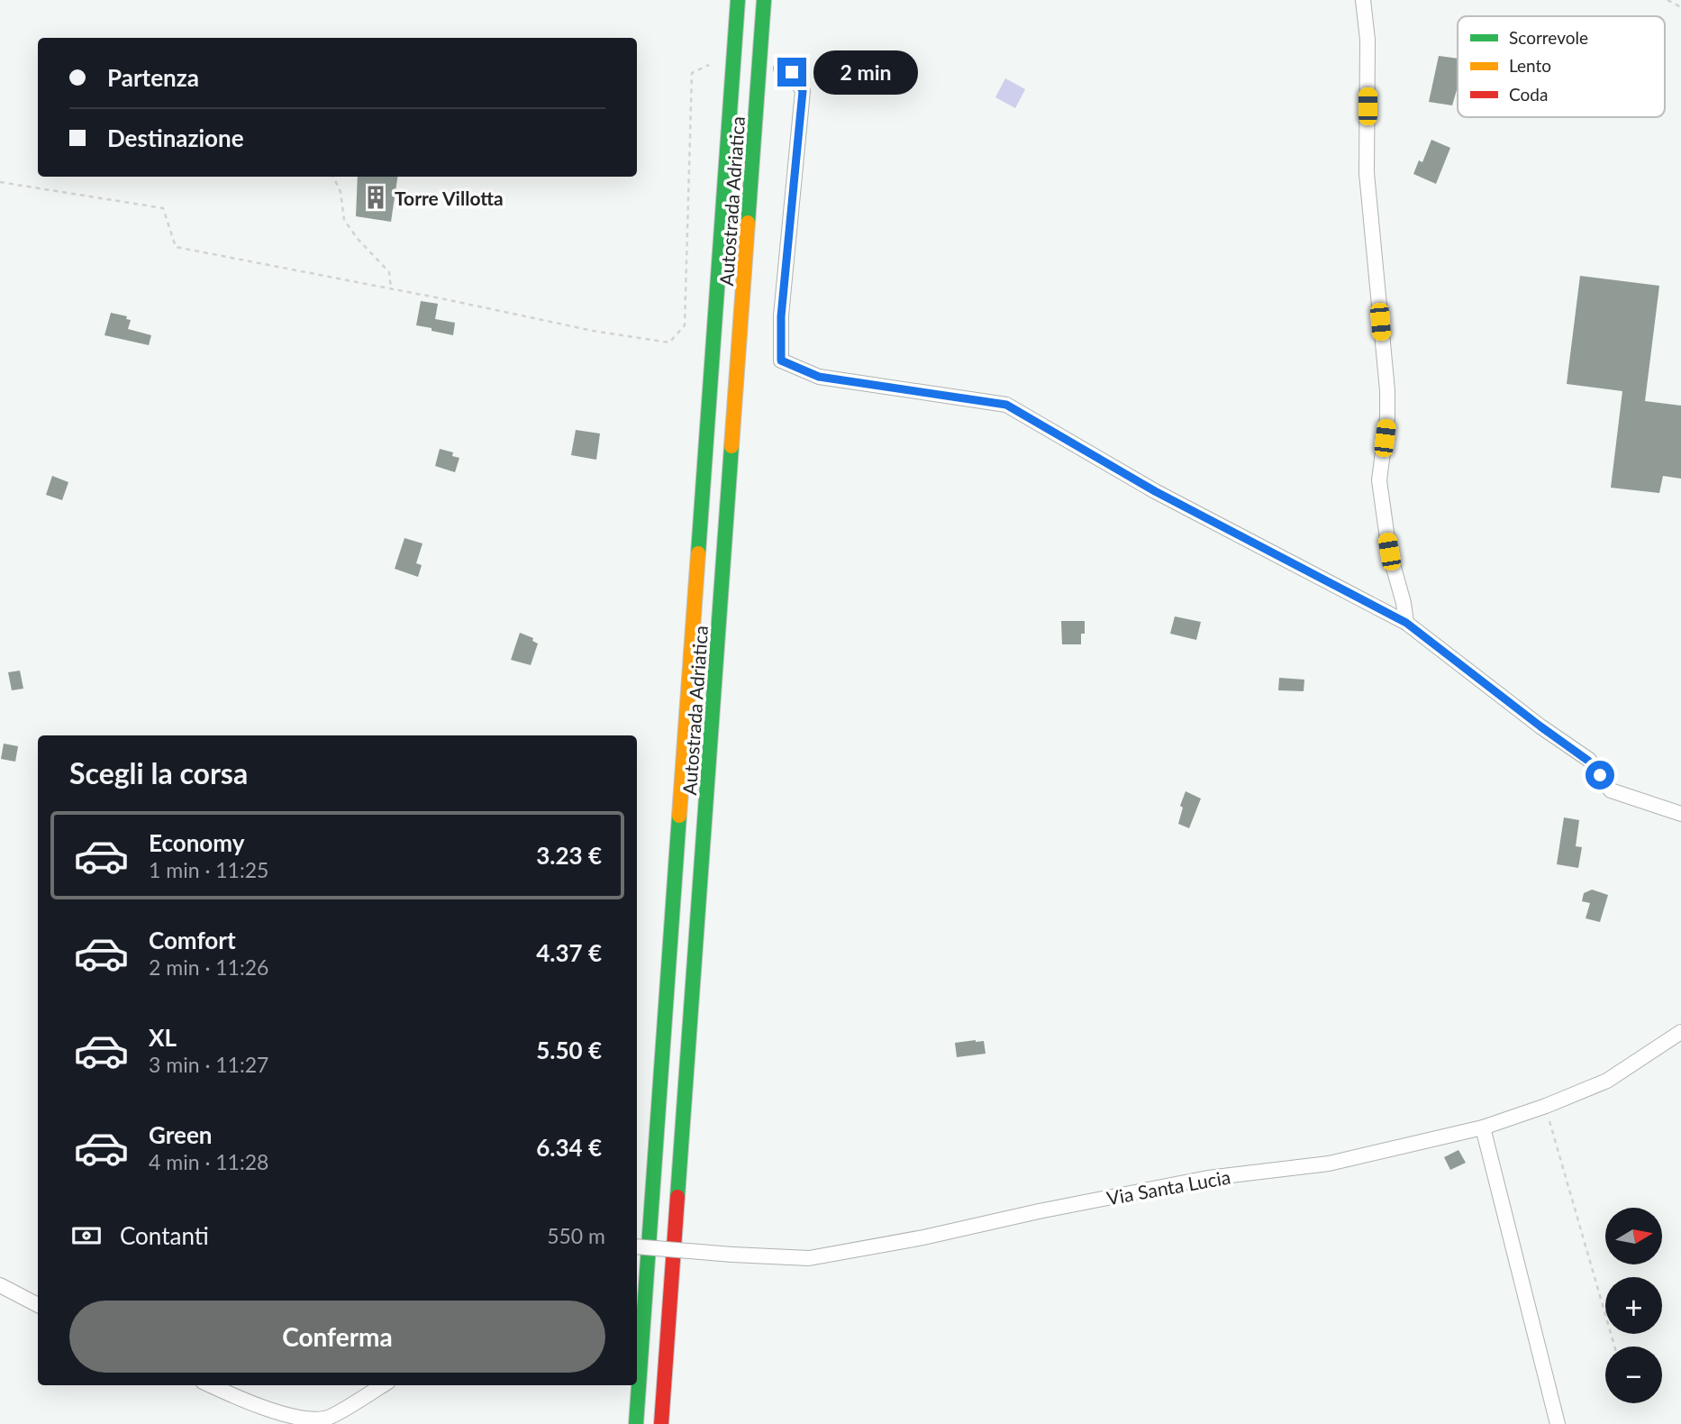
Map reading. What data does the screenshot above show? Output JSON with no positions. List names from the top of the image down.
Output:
{
  "streets": {
    "highway": ["Autostrada Adriatica"],
    "street": ["Via Santa Lucia"]
  },
  "places": {
    "building": ["Torre Villotta"]
  },
  "legend": ["Scorrevole", "Lento", "Coda"],
  "north": "right",
  "page": {
    "banner": ["Partenza", "Destinazione"],
    "bubble": "2 min",
    "heading": "Scegli la corsa",
    "list": [
      {
        "name": "Economy",
        "note": "1 min · 11:25",
        "value": "3.23 €"
      },
      {
        "name": "Comfort",
        "note": "2 min · 11:26",
        "value": "4.37 €"
      },
      {
        "name": "XL",
        "note": "3 min · 11:27",
        "value": "5.50 €"
      },
      {
        "name": "Green",
        "note": "4 min · 11:28",
        "value": "6.34 €"
      }
    ],
    "pay": ["Contanti", "550 m"],
    "map_buttons": ["+", "−"],
    "buttons": "Conferma"
  }
}
